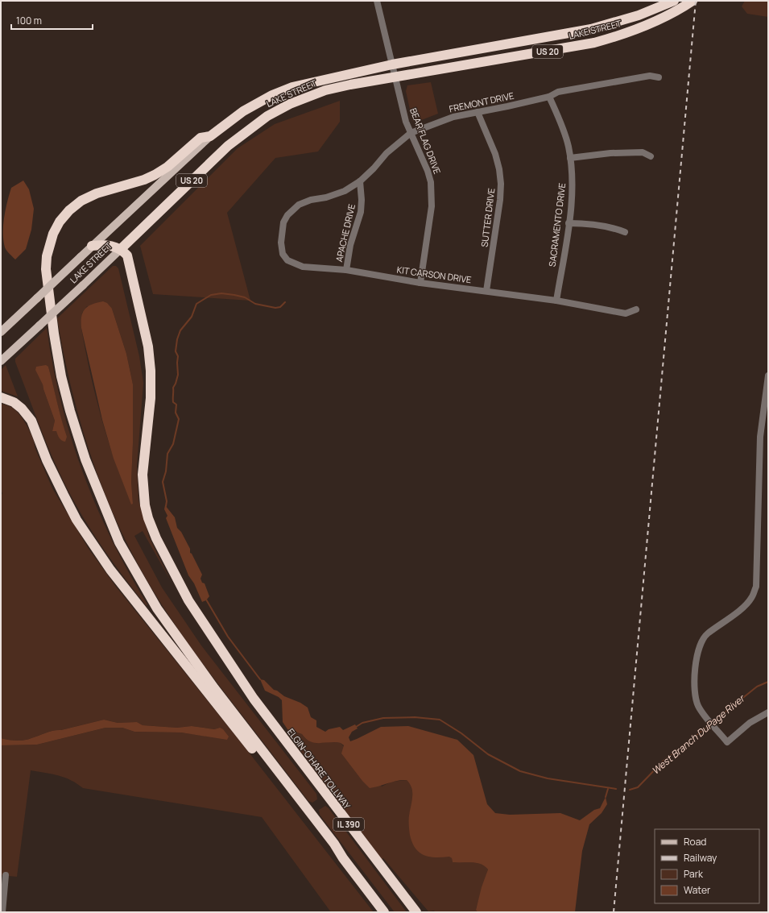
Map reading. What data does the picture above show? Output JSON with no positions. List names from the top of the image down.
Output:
{
  "streets": {
    "highway": [
      "LAKE STREET",
      "US 20",
      "ELGIN-O'HARE TOLLWAY",
      "IL 390"
    ],
    "street": [
      "FREMONT DRIVE",
      "BEAR FLAG DRIVE",
      "SUTTER DRIVE",
      "SACRAMENTO DRIVE",
      "APACHE DRIVE",
      "KIT CARSON DRIVE"
    ]
  },
  "crossings": [
    ["LAKE STREET", "BEAR FLAG DRIVE"],
    ["LAKE STREET", "ELGIN-O'HARE TOLLWAY"],
    ["FREMONT DRIVE", "BEAR FLAG DRIVE"],
    ["FREMONT DRIVE", "SUTTER DRIVE"],
    ["FREMONT DRIVE", "SACRAMENTO DRIVE"],
    ["FREMONT DRIVE", "APACHE DRIVE"],
    ["FREMONT DRIVE", "KIT CARSON DRIVE"],
    ["BEAR FLAG DRIVE", "KIT CARSON DRIVE"],
    ["SUTTER DRIVE", "KIT CARSON DRIVE"],
    ["SACRAMENTO DRIVE", "KIT CARSON DRIVE"],
    ["APACHE DRIVE", "KIT CARSON DRIVE"]
  ],
  "water": ["West Branch DuPage River"],
  "legend": [
    "Road",
    "Railway",
    "Park",
    "Water"
  ],
  "scale_bar": "100 m"
}
